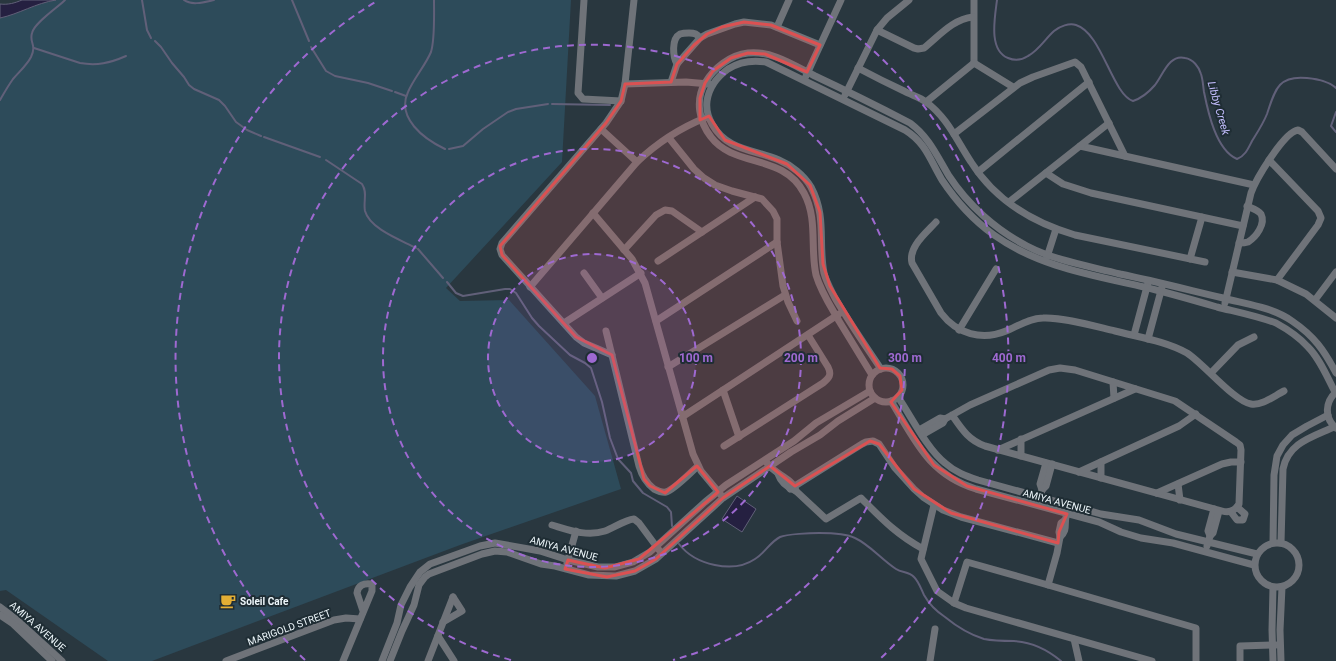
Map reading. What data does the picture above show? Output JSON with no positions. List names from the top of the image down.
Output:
{
  "streets": {
    "street": ["AMIYA AVENUE", "MARIGOLD STREET"]
  },
  "water": ["Libby Creek"],
  "places": {
    "cafe": ["Soleil Cafe"]
  },
  "rings": [
    "100 m",
    "200 m",
    "300 m",
    "400 m"
  ]
}
